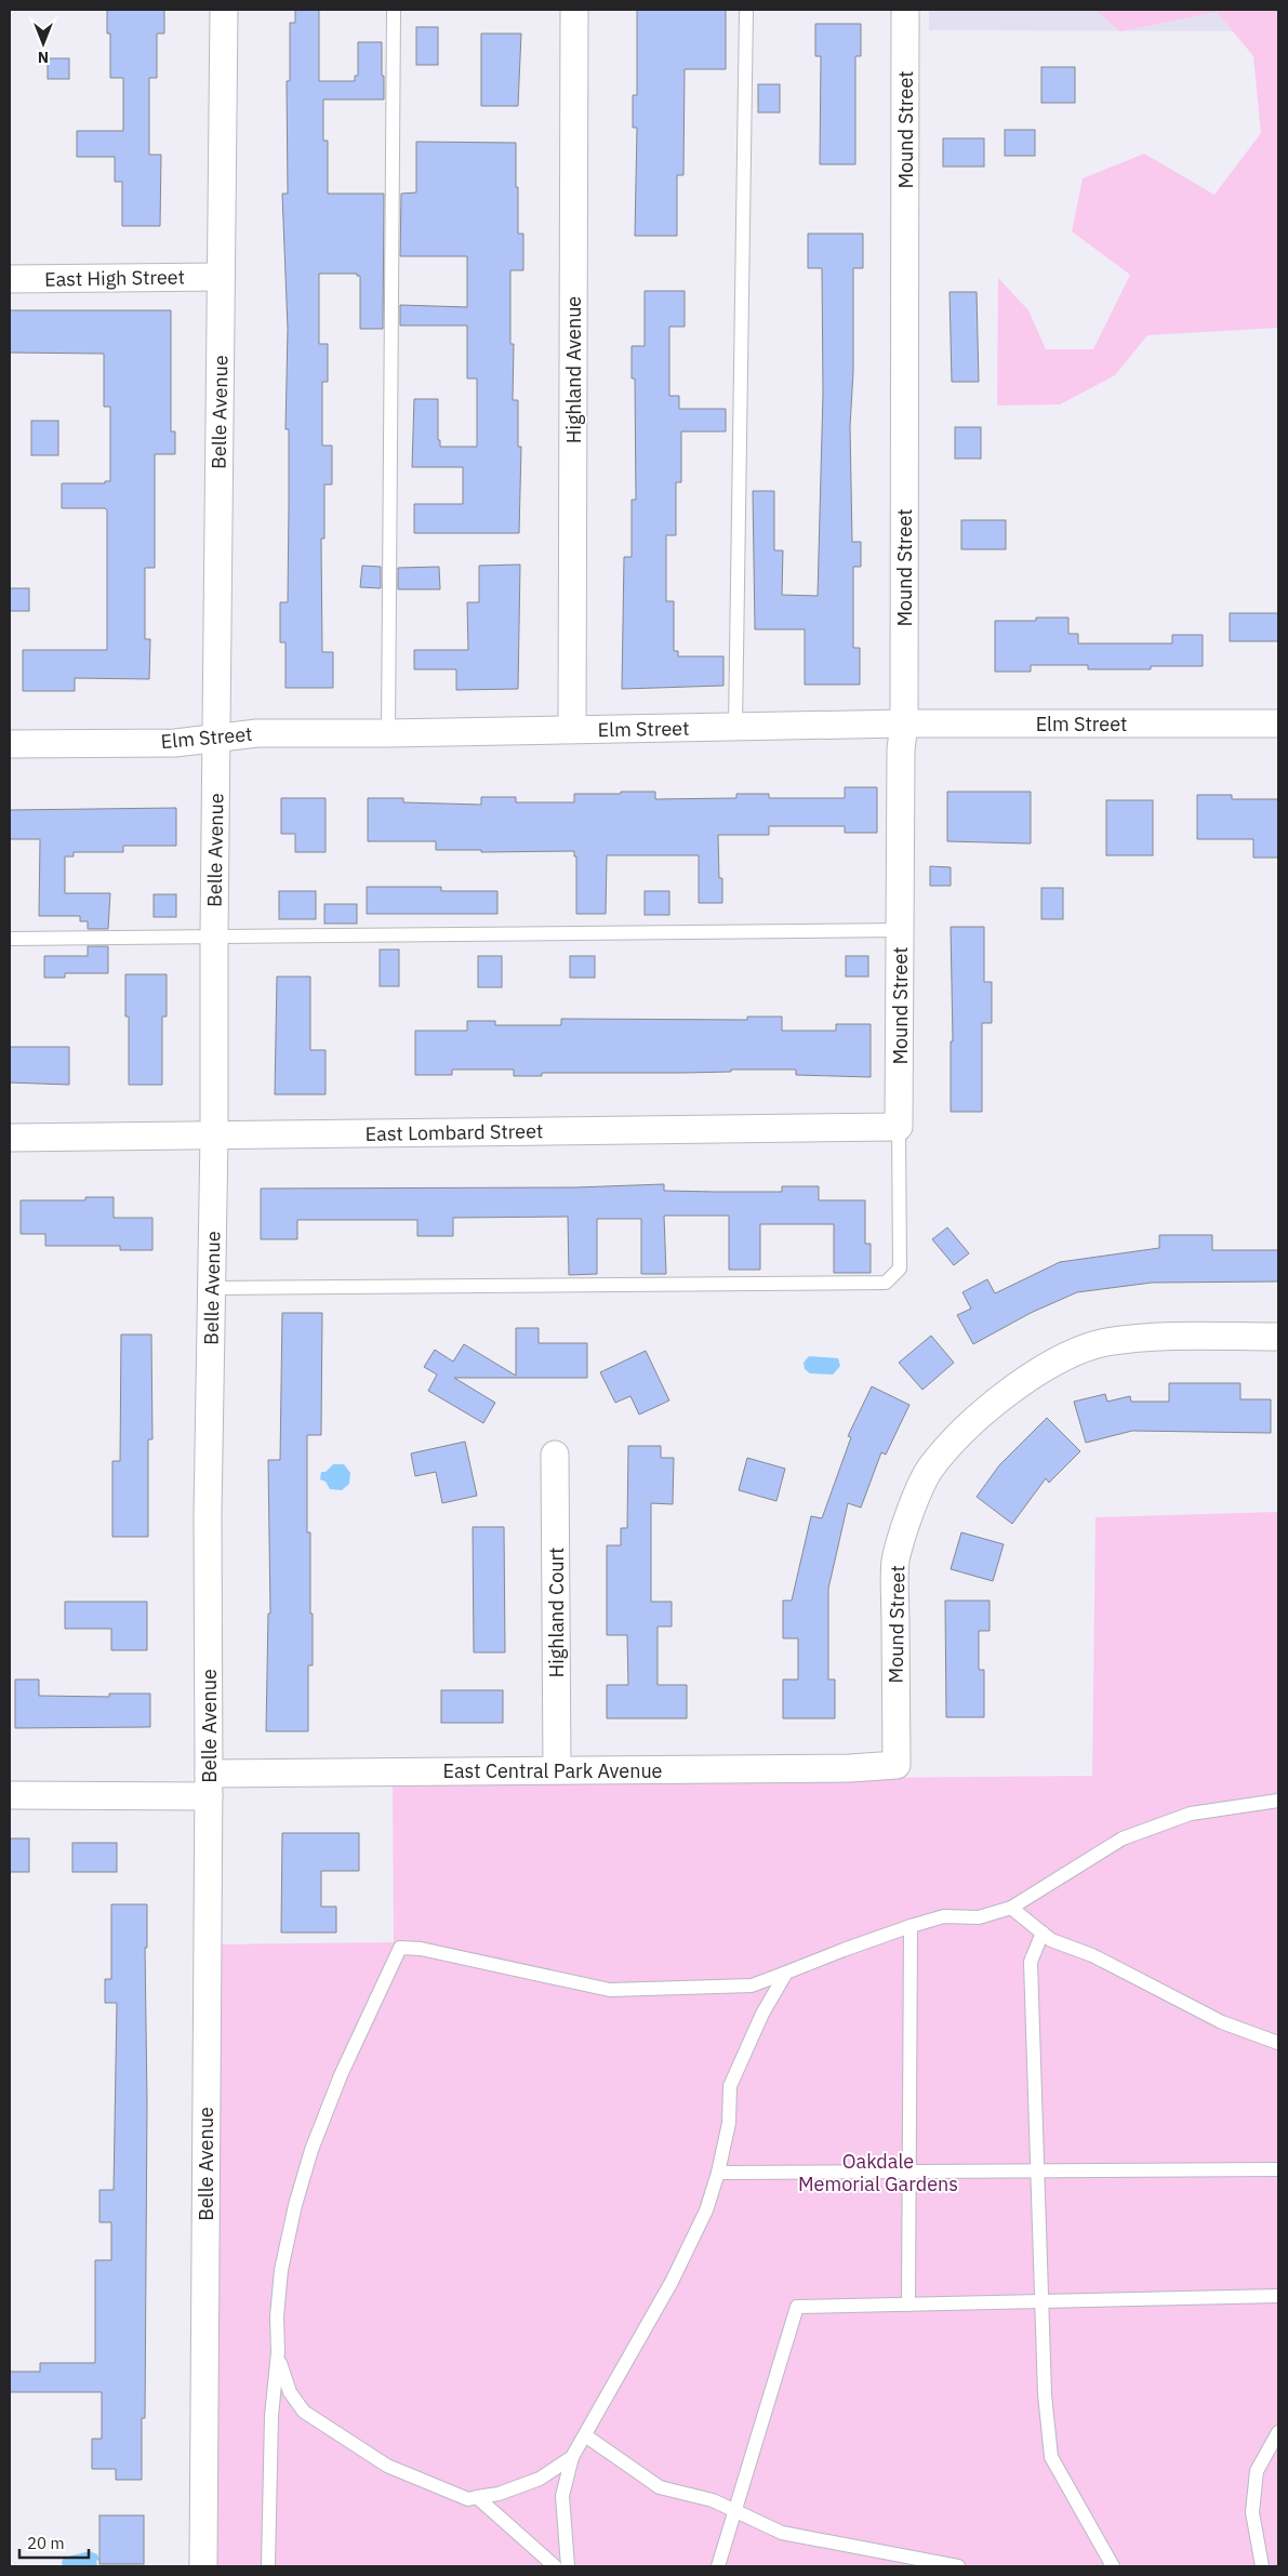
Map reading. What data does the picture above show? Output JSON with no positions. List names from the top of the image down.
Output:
{
  "streets": {
    "street": [
      "Mound Street",
      "East High Street",
      "Highland Avenue",
      "Belle Avenue",
      "Elm Street",
      "East Lombard Street",
      "Highland Court",
      "East Central Park Avenue"
    ]
  },
  "crossings": [
    ["Mound Street", "Elm Street"],
    ["Mound Street", "East Lombard Street"],
    ["Mound Street", "East Central Park Avenue"],
    ["East High Street", "Belle Avenue"],
    ["Highland Avenue", "Elm Street"],
    ["Belle Avenue", "Elm Street"],
    ["Belle Avenue", "East Lombard Street"],
    ["Belle Avenue", "East Central Park Avenue"],
    ["Highland Court", "East Central Park Avenue"]
  ],
  "parks": ["Oakdale Memorial Gardens"],
  "scale_bar": "20 m",
  "north": "bottom"
}
